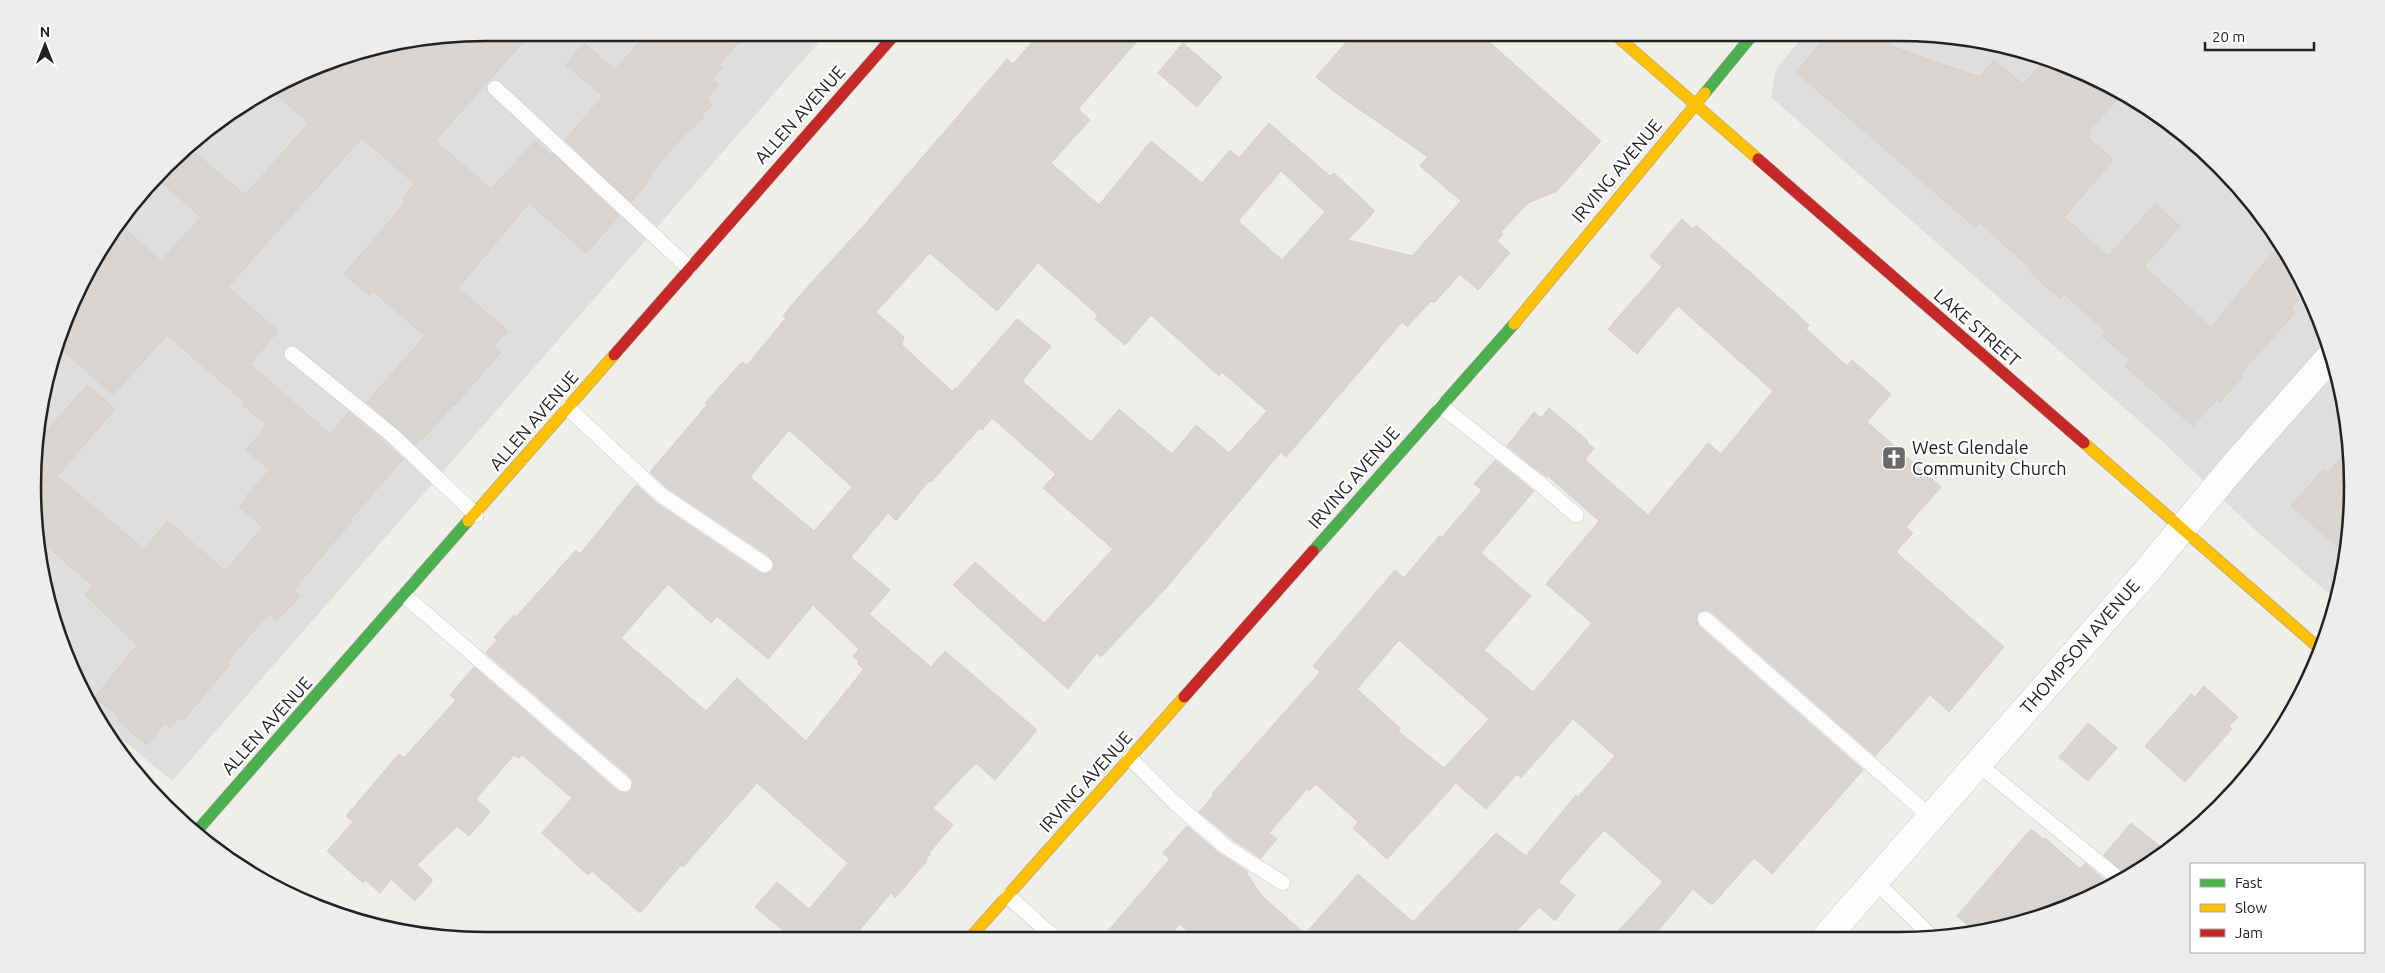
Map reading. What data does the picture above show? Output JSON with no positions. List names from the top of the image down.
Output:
{
  "streets": {
    "street": [
      "ALLEN AVENUE",
      "IRVING AVENUE",
      "LAKE STREET",
      "THOMPSON AVENUE"
    ]
  },
  "crossings": [
    ["IRVING AVENUE", "LAKE STREET"],
    ["LAKE STREET", "THOMPSON AVENUE"]
  ],
  "places": {
    "church": ["West Glendale Community Church"]
  },
  "legend": ["Fast", "Slow", "Jam"],
  "scale_bar": "20 m",
  "north": "top"
}
